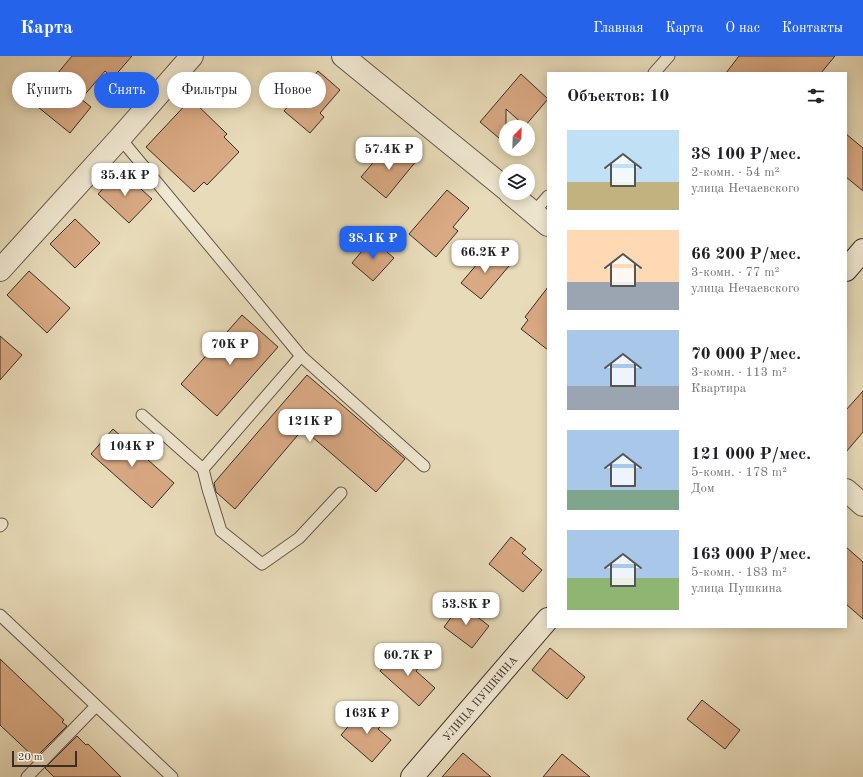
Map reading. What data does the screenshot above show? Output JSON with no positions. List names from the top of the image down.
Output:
{
  "streets": {
    "street": ["УЛИЦА ПУШКИНА"]
  },
  "scale_bar": "20 m",
  "north": "top right",
  "page": {
    "header": "Карта",
    "nav": [
      "Главная",
      "Карта",
      "О нас",
      "Контакты"
    ],
    "chip": [
      "Купить",
      "Снять",
      "Фильтры",
      "Новое"
    ],
    "heading": "Объектов: 10",
    "list": [
      {
        "name": "38 100 ₽/мес.",
        "note": "2-комн. · 54 m² · улица Нечаевского"
      },
      {
        "name": "66 200 ₽/мес.",
        "note": "3-комн. · 77 m² · улица Нечаевского"
      },
      {
        "name": "70 000 ₽/мес.",
        "note": "3-комн. · 113 m² · Квартира"
      },
      {
        "name": "121 000 ₽/мес.",
        "note": "5-комн. · 178 m² · Дом"
      },
      {
        "name": "163 000 ₽/мес.",
        "note": "5-комн. · 183 m² · улица Пушкина"
      }
    ],
    "price": [
      "57.4K ₽",
      "35.4K ₽",
      "38.1K ₽",
      "66.2K ₽",
      "70K ₽",
      "121K ₽",
      "104K ₽",
      "53.8K ₽",
      "60.7K ₽",
      "163K ₽"
    ],
    "scale": "20 m"
  }
}
